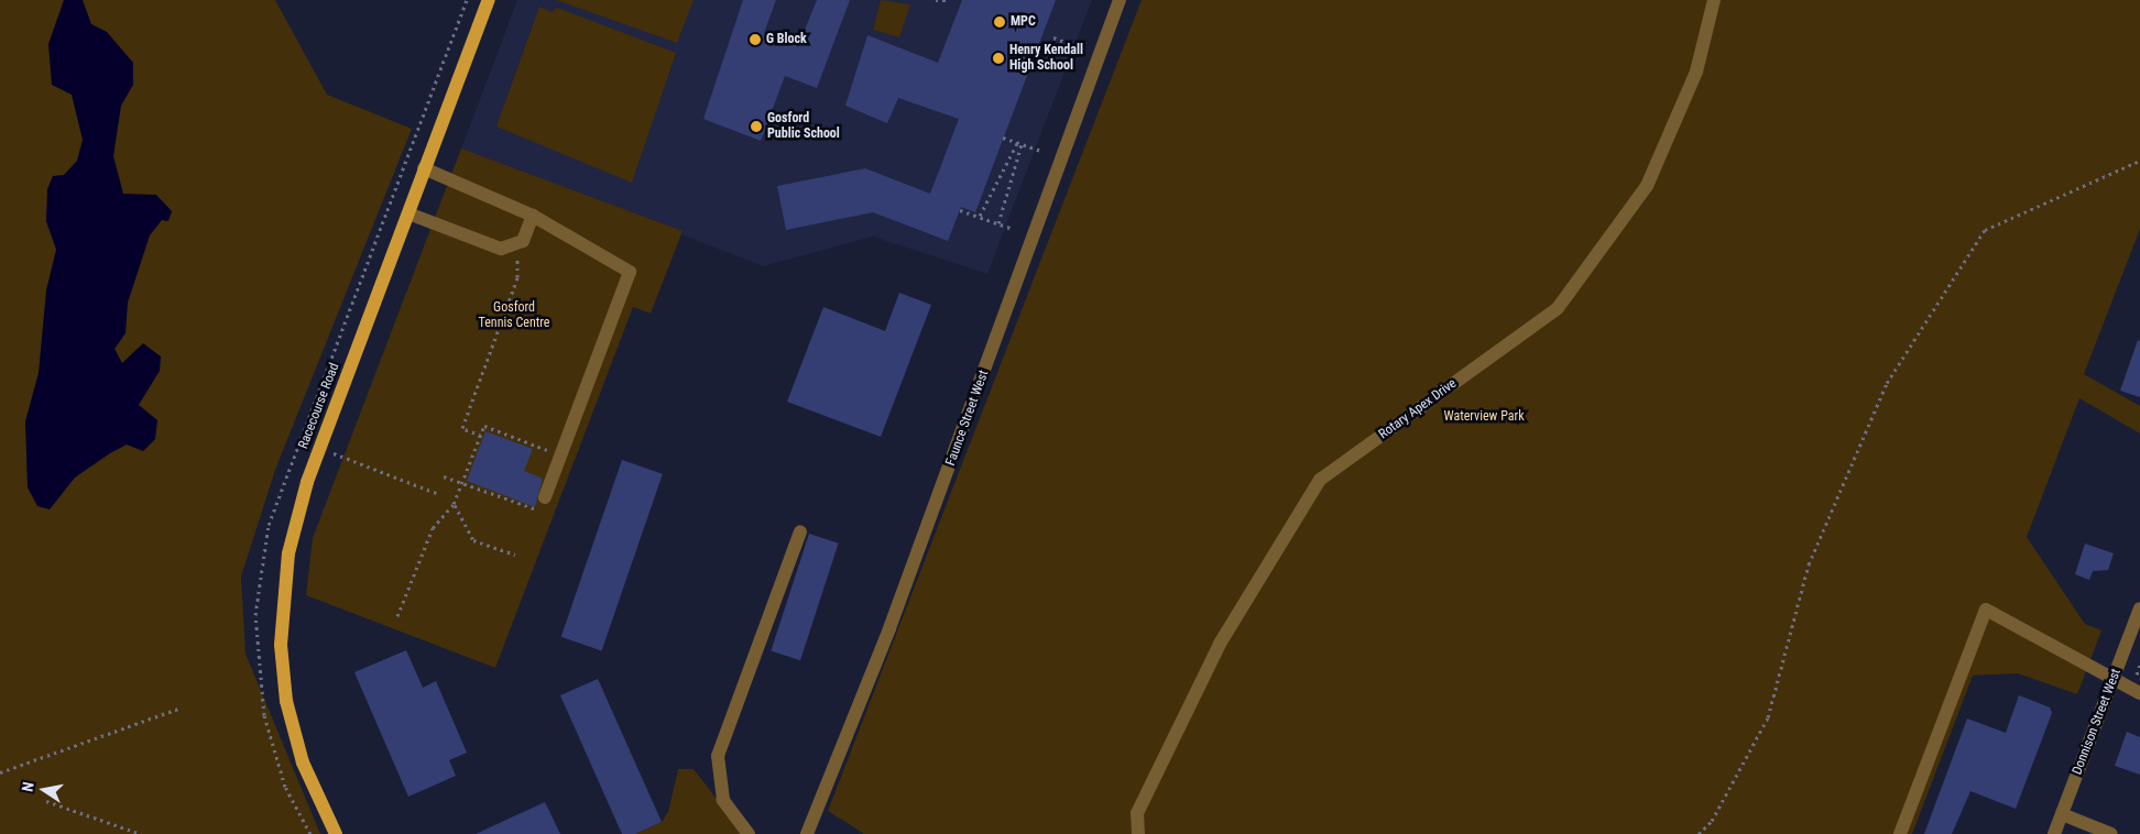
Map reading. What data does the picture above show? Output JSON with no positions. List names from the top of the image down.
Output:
{
  "streets": {
    "main road": ["Racecourse Road"],
    "street": ["Rotary Apex Drive", "Faunce Street West", "Donnison Street West"]
  },
  "parks": ["Gosford Tennis Centre", "Waterview Park"],
  "places": [
    "MPC",
    "G Block",
    "Henry Kendall High School",
    "Gosford Public School"
  ],
  "north": "left"
}
